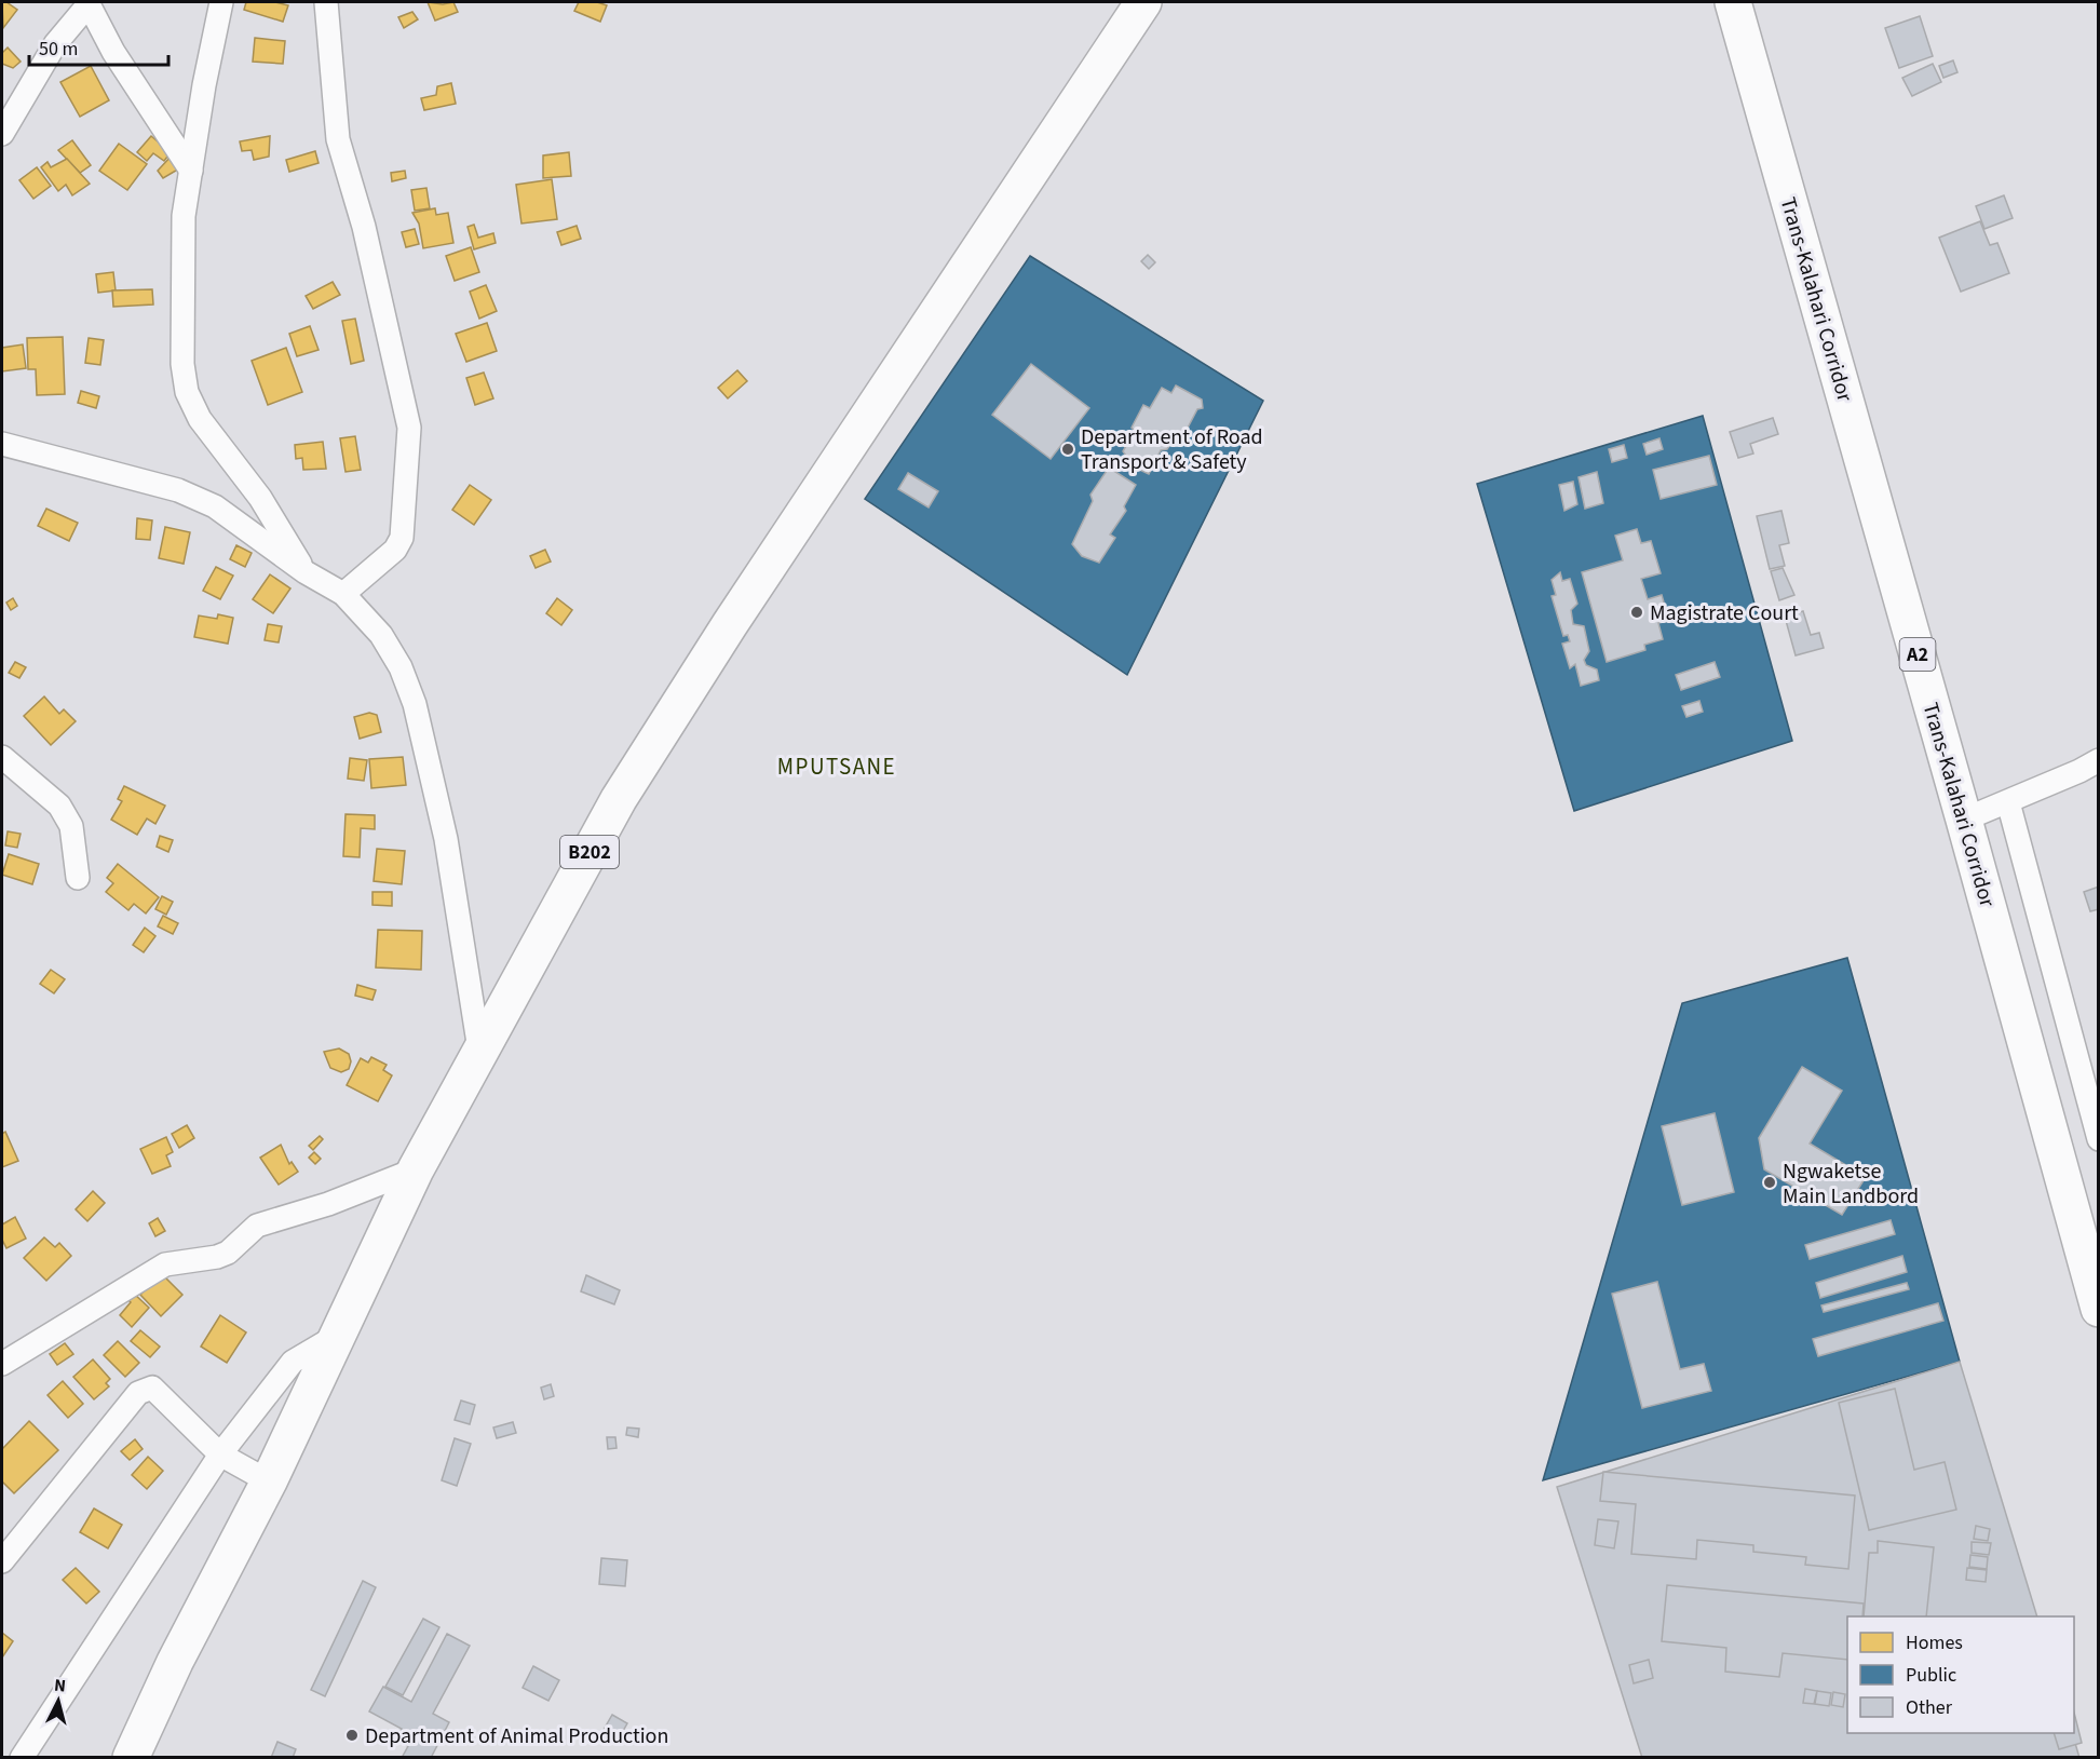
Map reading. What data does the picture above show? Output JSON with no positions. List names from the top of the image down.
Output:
{
  "streets": {
    "main road": ["Trans-Kalahari Corridor", "A2", "B202"]
  },
  "districts": ["MPUTSANE"],
  "places": [
    "Department of Road Transport & Safety",
    "Magistrate Court",
    "Ngwaketse Main Landbord",
    "Department of Animal Production"
  ],
  "legend": ["Homes", "Public", "Other"],
  "scale_bar": "50 m",
  "north": "top"
}
